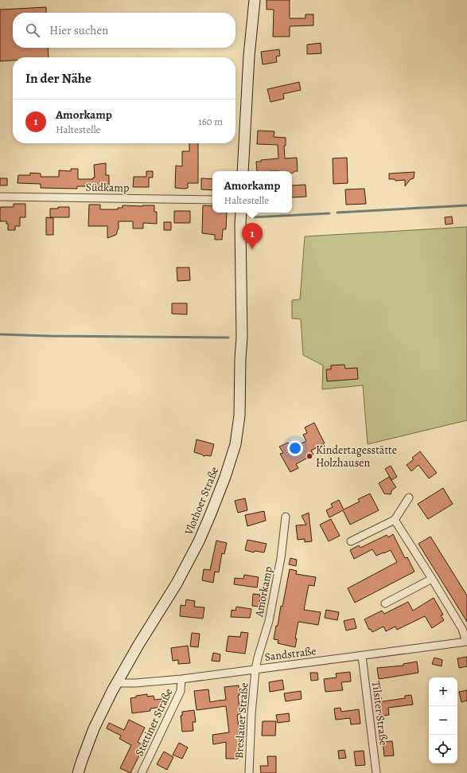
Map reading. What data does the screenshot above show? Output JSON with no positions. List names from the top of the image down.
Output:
{
  "streets": {
    "street": [
      "Südkamp",
      "Vlothoer Straße",
      "Amorkamp",
      "Sandstraße",
      "Tilsiter Straße",
      "Breslauer Straße",
      "Stettiner Straße"
    ]
  },
  "crossings": [
    ["Vlothoer Straße", "Sandstraße"],
    ["Amorkamp", "Sandstraße"],
    ["Amorkamp", "Breslauer Straße"],
    ["Sandstraße", "Tilsiter Straße"],
    ["Sandstraße", "Breslauer Straße"],
    ["Sandstraße", "Stettiner Straße"]
  ],
  "places": ["Kindertagesstätte Holzhausen"],
  "page": {
    "search": "Hier suchen",
    "heading": "In der Nähe",
    "list": [
      {
        "mark": "1",
        "name": "Amorkamp",
        "note": "Haltestelle",
        "value": "160 m"
      }
    ],
    "popup": ["Amorkamp", "Haltestelle"],
    "pins": "1",
    "map_buttons": ["+", "−"]
  }
}
